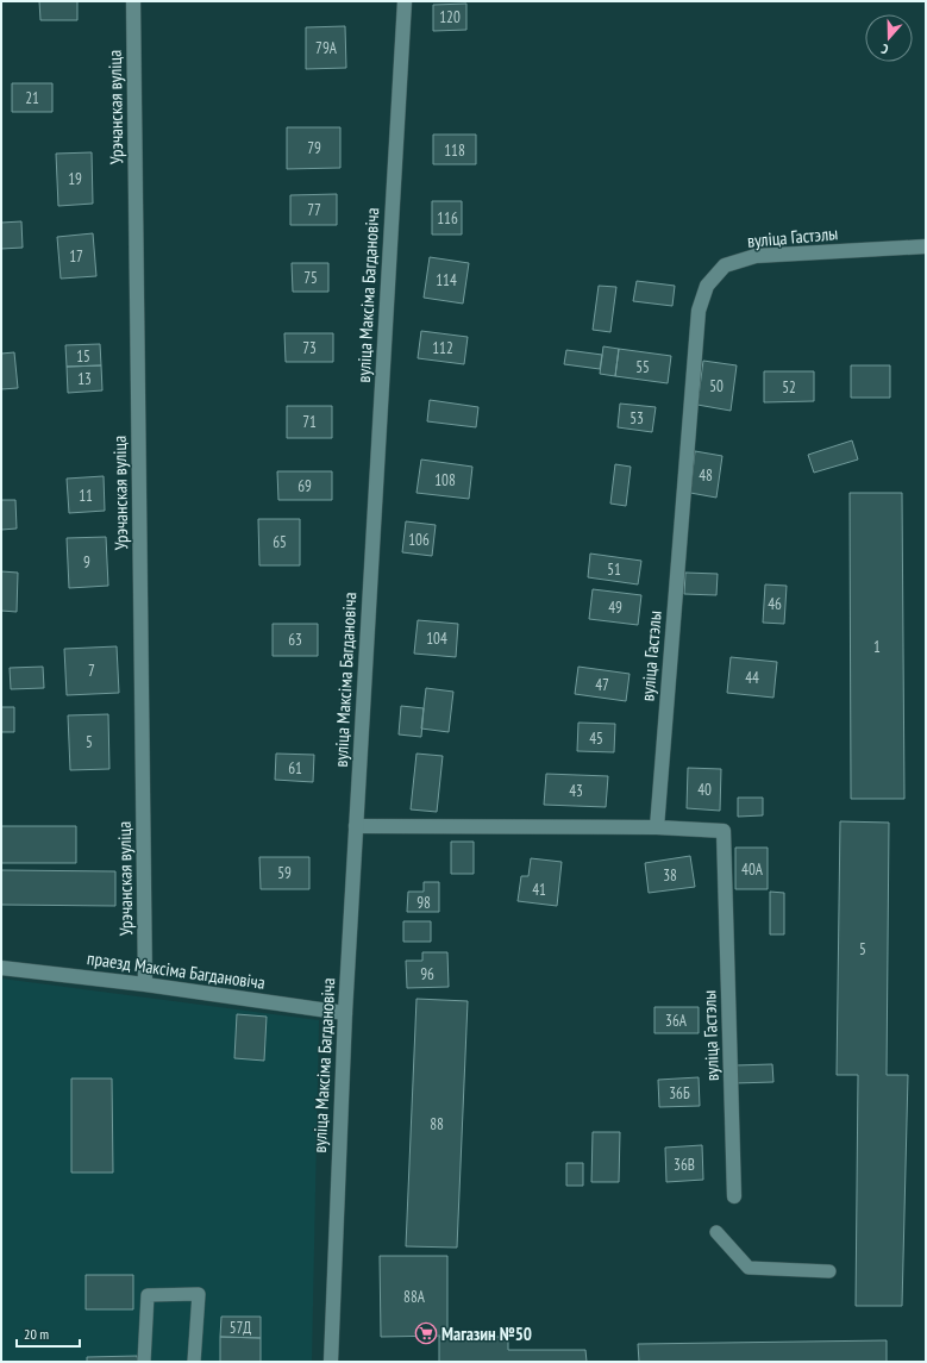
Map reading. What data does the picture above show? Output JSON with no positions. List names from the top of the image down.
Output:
{
  "streets": {
    "street": [
      "Урэчанская вуліца",
      "вуліца Гастэлы",
      "вуліца Максіма Багдановіча",
      "праезд Максіма Багдановіча"
    ]
  },
  "crossings": [
    ["Урэчанская вуліца", "праезд Максіма Багдановіча"],
    ["вуліца Максіма Багдановіча", "праезд Максіма Багдановіча"]
  ],
  "places": {
    "supermarket": ["Магазин №50"]
  },
  "house_numbers": [
    "120",
    "79А",
    "21",
    "79",
    "118",
    "19",
    "77",
    "116",
    "17",
    "75",
    "114",
    "73",
    "112",
    "15",
    "55",
    "13",
    "50",
    "52",
    "53",
    "71",
    "48",
    "108",
    "69",
    "11",
    "106",
    "65",
    "9",
    "51",
    "46",
    "49",
    "104",
    "63",
    "1",
    "7",
    "44",
    "47",
    "45",
    "5",
    "61",
    "40",
    "43",
    "40А",
    "59",
    "38",
    "41",
    "98",
    "5",
    "96",
    "36А",
    "36Б",
    "88",
    "36В",
    "88А",
    "57Д"
  ],
  "scale_bar": "20 m",
  "north": "bottom"
}
